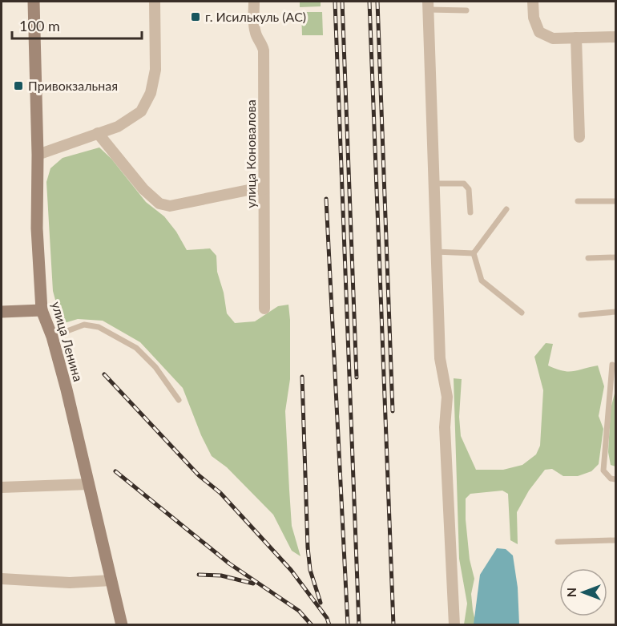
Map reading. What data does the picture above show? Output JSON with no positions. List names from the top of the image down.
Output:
{
  "streets": {
    "street": ["улица Коновалова", "улица Ленина"]
  },
  "places": {
    "transit": ["г. Исилькуль (АС)", "Привокзальная"]
  },
  "scale_bar": "100 m",
  "north": "left"
}
